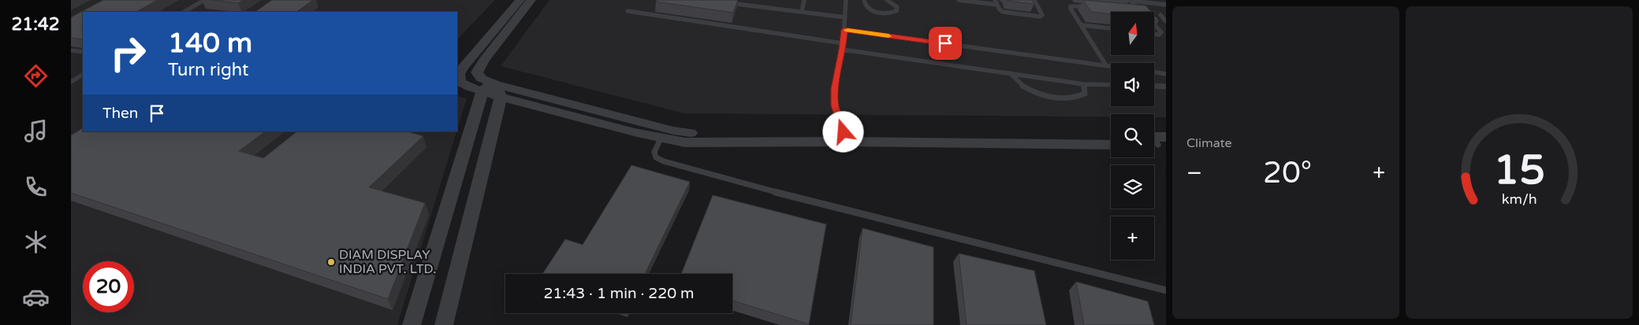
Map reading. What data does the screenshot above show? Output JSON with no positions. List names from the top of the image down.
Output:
{
  "places": ["DIAM DISPLAY INDIA PVT. LTD."],
  "north": "top",
  "page": {
    "tabs": "21:42",
    "tile": "Climate",
    "map_buttons": "+",
    "turn": ["140 m", "Turn right"],
    "then": "Then",
    "heat": ["−", "20°", "+"],
    "limit": "20",
    "trip": "21:43 · 1 min · 220 m",
    "gauge": ["15", "km/h"]
  }
}
